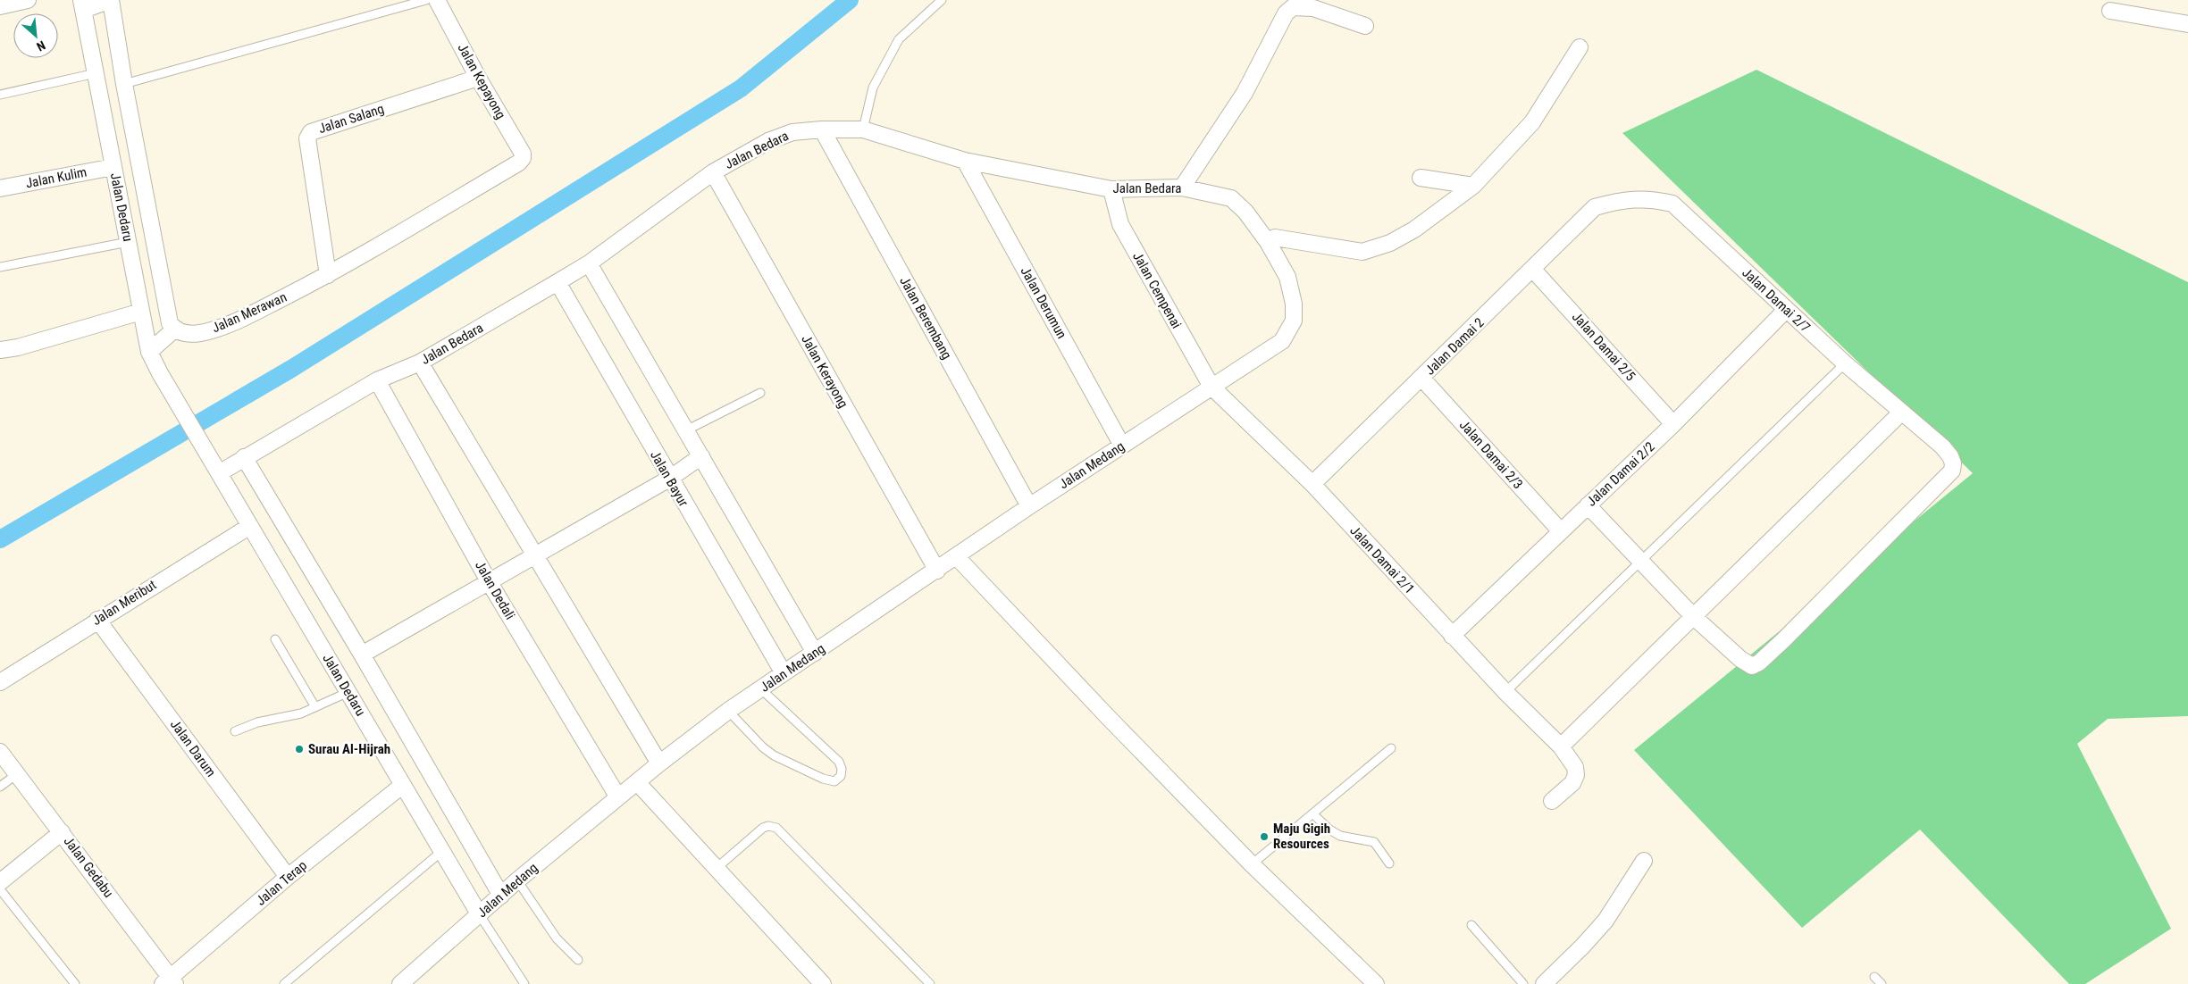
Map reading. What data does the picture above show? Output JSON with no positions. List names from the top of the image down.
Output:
{
  "streets": {
    "street": [
      "Jalan Kepayong",
      "Jalan Salang",
      "Jalan Bedara",
      "Jalan Kulim",
      "Jalan Dedaru",
      "Jalan Cempenai",
      "Jalan Damai 2/7",
      "Jalan Derumun",
      "Jalan Merawan",
      "Jalan Berembang",
      "Jalan Damai 2",
      "Jalan Damai 2/5",
      "Jalan Kerayong",
      "Jalan Damai 2/3",
      "Jalan Medang",
      "Jalan Damai 2/2",
      "Jalan Bayur",
      "Jalan Damai 2/1",
      "Jalan Dedali",
      "Jalan Meribut",
      "Jalan Darum",
      "Jalan Gedabu",
      "Jalan Terap"
    ]
  },
  "crossings": [
    ["Jalan Kepayong", "Jalan Salang"],
    ["Jalan Kepayong", "Jalan Merawan"],
    ["Jalan Salang", "Jalan Merawan"],
    ["Jalan Bedara", "Jalan Dedaru"],
    ["Jalan Bedara", "Jalan Cempenai"],
    ["Jalan Bedara", "Jalan Derumun"],
    ["Jalan Bedara", "Jalan Berembang"],
    ["Jalan Bedara", "Jalan Kerayong"],
    ["Jalan Bedara", "Jalan Medang"],
    ["Jalan Bedara", "Jalan Bayur"],
    ["Jalan Bedara", "Jalan Dedali"],
    ["Jalan Kulim", "Jalan Dedaru"],
    ["Jalan Dedaru", "Jalan Medang"],
    ["Jalan Dedaru", "Jalan Meribut"],
    ["Jalan Dedaru", "Jalan Terap"],
    ["Jalan Cempenai", "Jalan Damai 2"],
    ["Jalan Cempenai", "Jalan Medang"],
    ["Jalan Cempenai", "Jalan Damai 2/1"],
    ["Jalan Damai 2/7", "Jalan Damai 2"],
    ["Jalan Damai 2/7", "Jalan Damai 2/2"],
    ["Jalan Derumun", "Jalan Medang"],
    ["Jalan Berembang", "Jalan Medang"],
    ["Jalan Damai 2", "Jalan Damai 2/5"],
    ["Jalan Damai 2", "Jalan Damai 2/3"],
    ["Jalan Damai 2", "Jalan Damai 2/1"],
    ["Jalan Damai 2/5", "Jalan Damai 2/2"],
    ["Jalan Kerayong", "Jalan Medang"],
    ["Jalan Damai 2/3", "Jalan Damai 2/2"],
    ["Jalan Medang", "Jalan Bayur"],
    ["Jalan Medang", "Jalan Dedali"],
    ["Jalan Damai 2/2", "Jalan Damai 2/1"],
    ["Jalan Meribut", "Jalan Darum"],
    ["Jalan Darum", "Jalan Terap"],
    ["Jalan Gedabu", "Jalan Terap"]
  ],
  "places": ["Surau Al-Hijrah", "Maju Gigih Resources"],
  "north": "bottom right"
}
